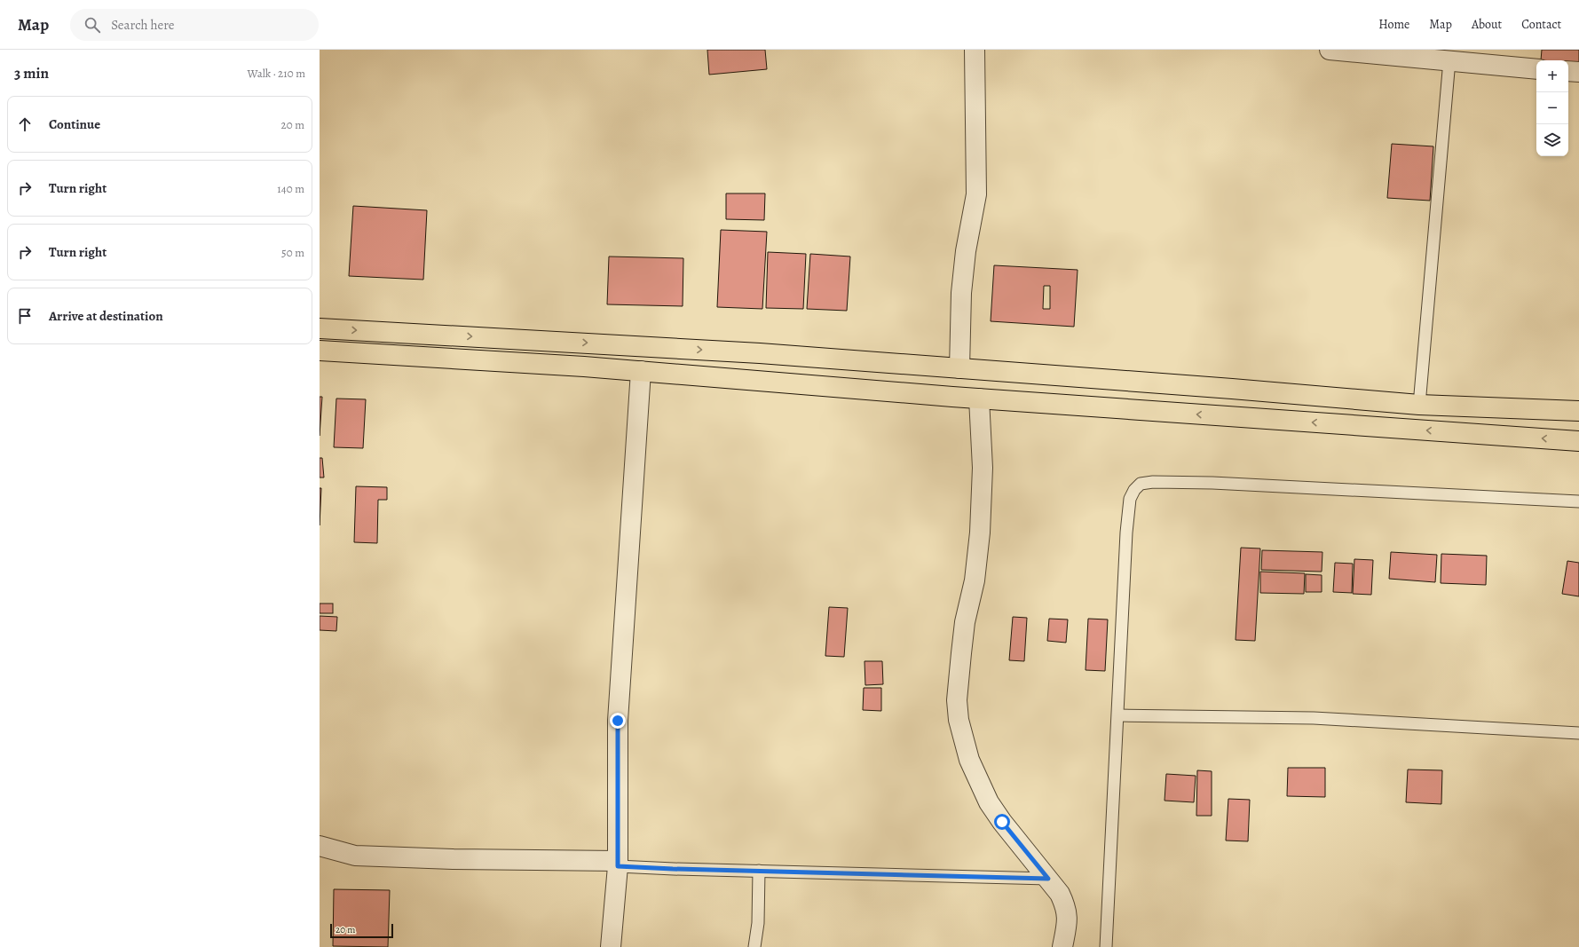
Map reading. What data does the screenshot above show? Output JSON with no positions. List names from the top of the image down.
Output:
{
  "scale_bar": "20 m",
  "page": {
    "header": "Map",
    "search": "Search here",
    "nav": [
      "Home",
      "Map",
      "About",
      "Contact"
    ],
    "heading": ["3 min", "Walk · 210 m"],
    "map_buttons": ["+", "−"],
    "list": [
      ["Continue", "20 m"],
      ["Turn right", "140 m"],
      ["Turn right", "50 m"],
      "Arrive at destination"
    ],
    "scale": "20 m"
  }
}
